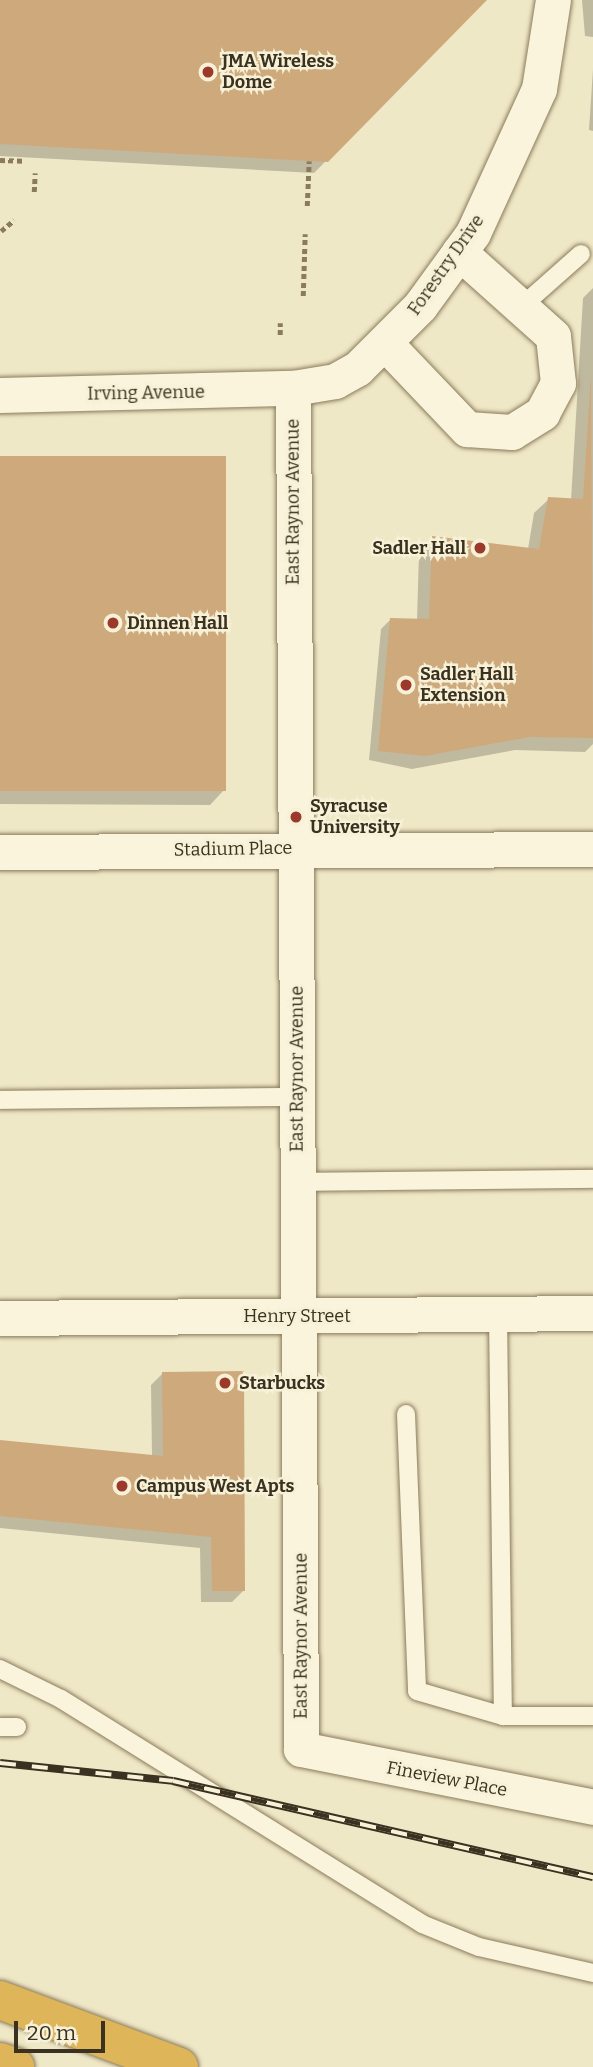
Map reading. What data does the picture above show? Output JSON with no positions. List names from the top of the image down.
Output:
{
  "streets": {
    "street": [
      "Forestry Drive",
      "Irving Avenue",
      "East Raynor Avenue",
      "Stadium Place",
      "Henry Street",
      "Fineview Place"
    ]
  },
  "crossings": [
    ["Forestry Drive", "Irving Avenue"],
    ["Forestry Drive", "East Raynor Avenue"],
    ["Irving Avenue", "East Raynor Avenue"],
    ["East Raynor Avenue", "Stadium Place"],
    ["East Raynor Avenue", "Henry Street"],
    ["East Raynor Avenue", "Fineview Place"]
  ],
  "places": [
    "JMA Wireless Dome",
    "Sadler Hall",
    "Dinnen Hall",
    "Sadler Hall Extension",
    "Syracuse University",
    "Starbucks",
    "Campus West Apts"
  ],
  "scale_bar": "20 m"
}
